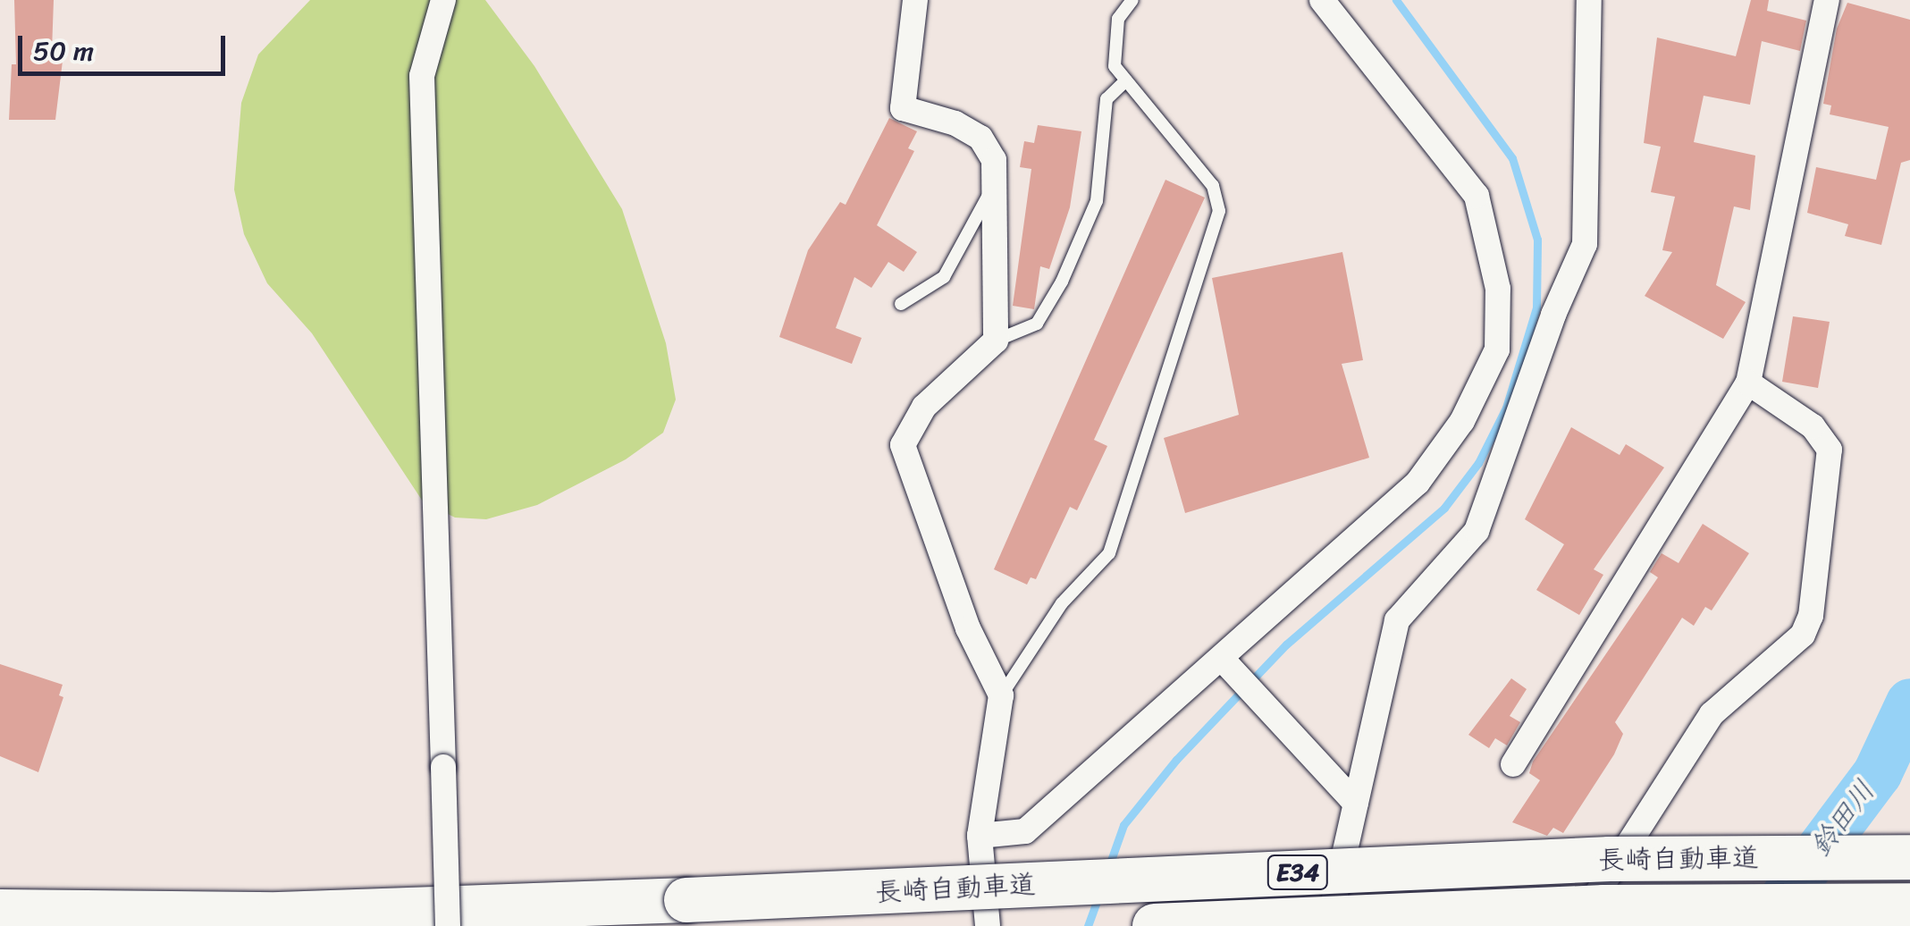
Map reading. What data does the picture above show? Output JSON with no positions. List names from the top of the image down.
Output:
{
  "streets": {
    "highway": ["長崎自動車道", "E34"]
  },
  "water": ["鈴田川"],
  "scale_bar": "50 m"
}
